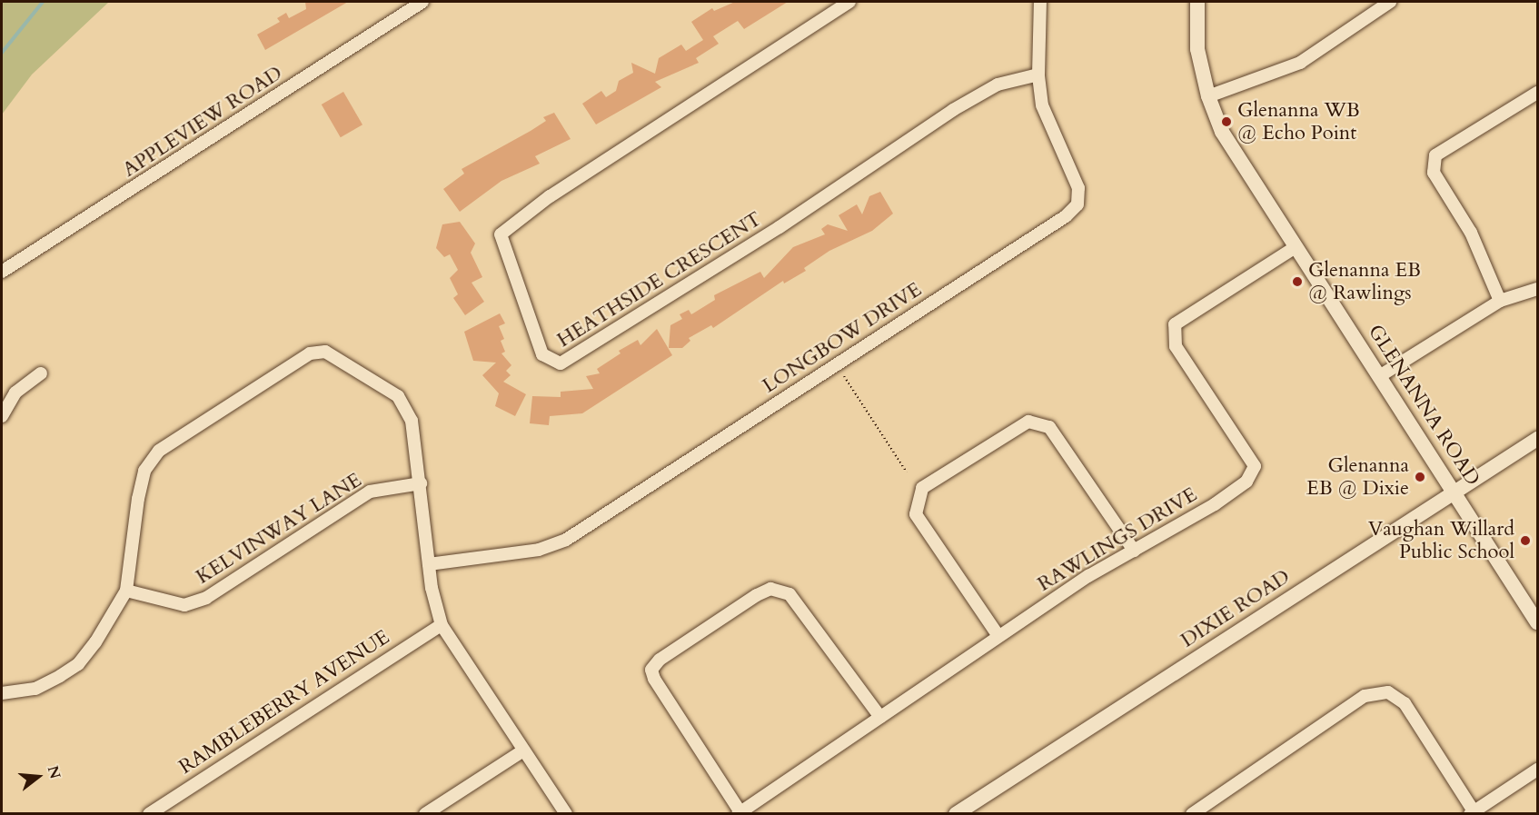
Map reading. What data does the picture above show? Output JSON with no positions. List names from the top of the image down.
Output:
{
  "streets": {
    "street": [
      "APPLEVIEW ROAD",
      "HEATHSIDE CRESCENT",
      "LONGBOW DRIVE",
      "GLENANNA ROAD",
      "KELVINWAY LANE",
      "RAWLINGS DRIVE",
      "DIXIE ROAD",
      "RAMBLEBERRY AVENUE"
    ]
  },
  "crossings": [
    ["HEATHSIDE CRESCENT", "LONGBOW DRIVE"],
    ["GLENANNA ROAD", "RAWLINGS DRIVE"],
    ["GLENANNA ROAD", "DIXIE ROAD"]
  ],
  "places": [
    "Glenanna WB @ Echo Point",
    "Glenanna EB @ Rawlings",
    "Glenanna EB @ Dixie",
    "Vaughan Willard Public School"
  ],
  "north": "right"
}
